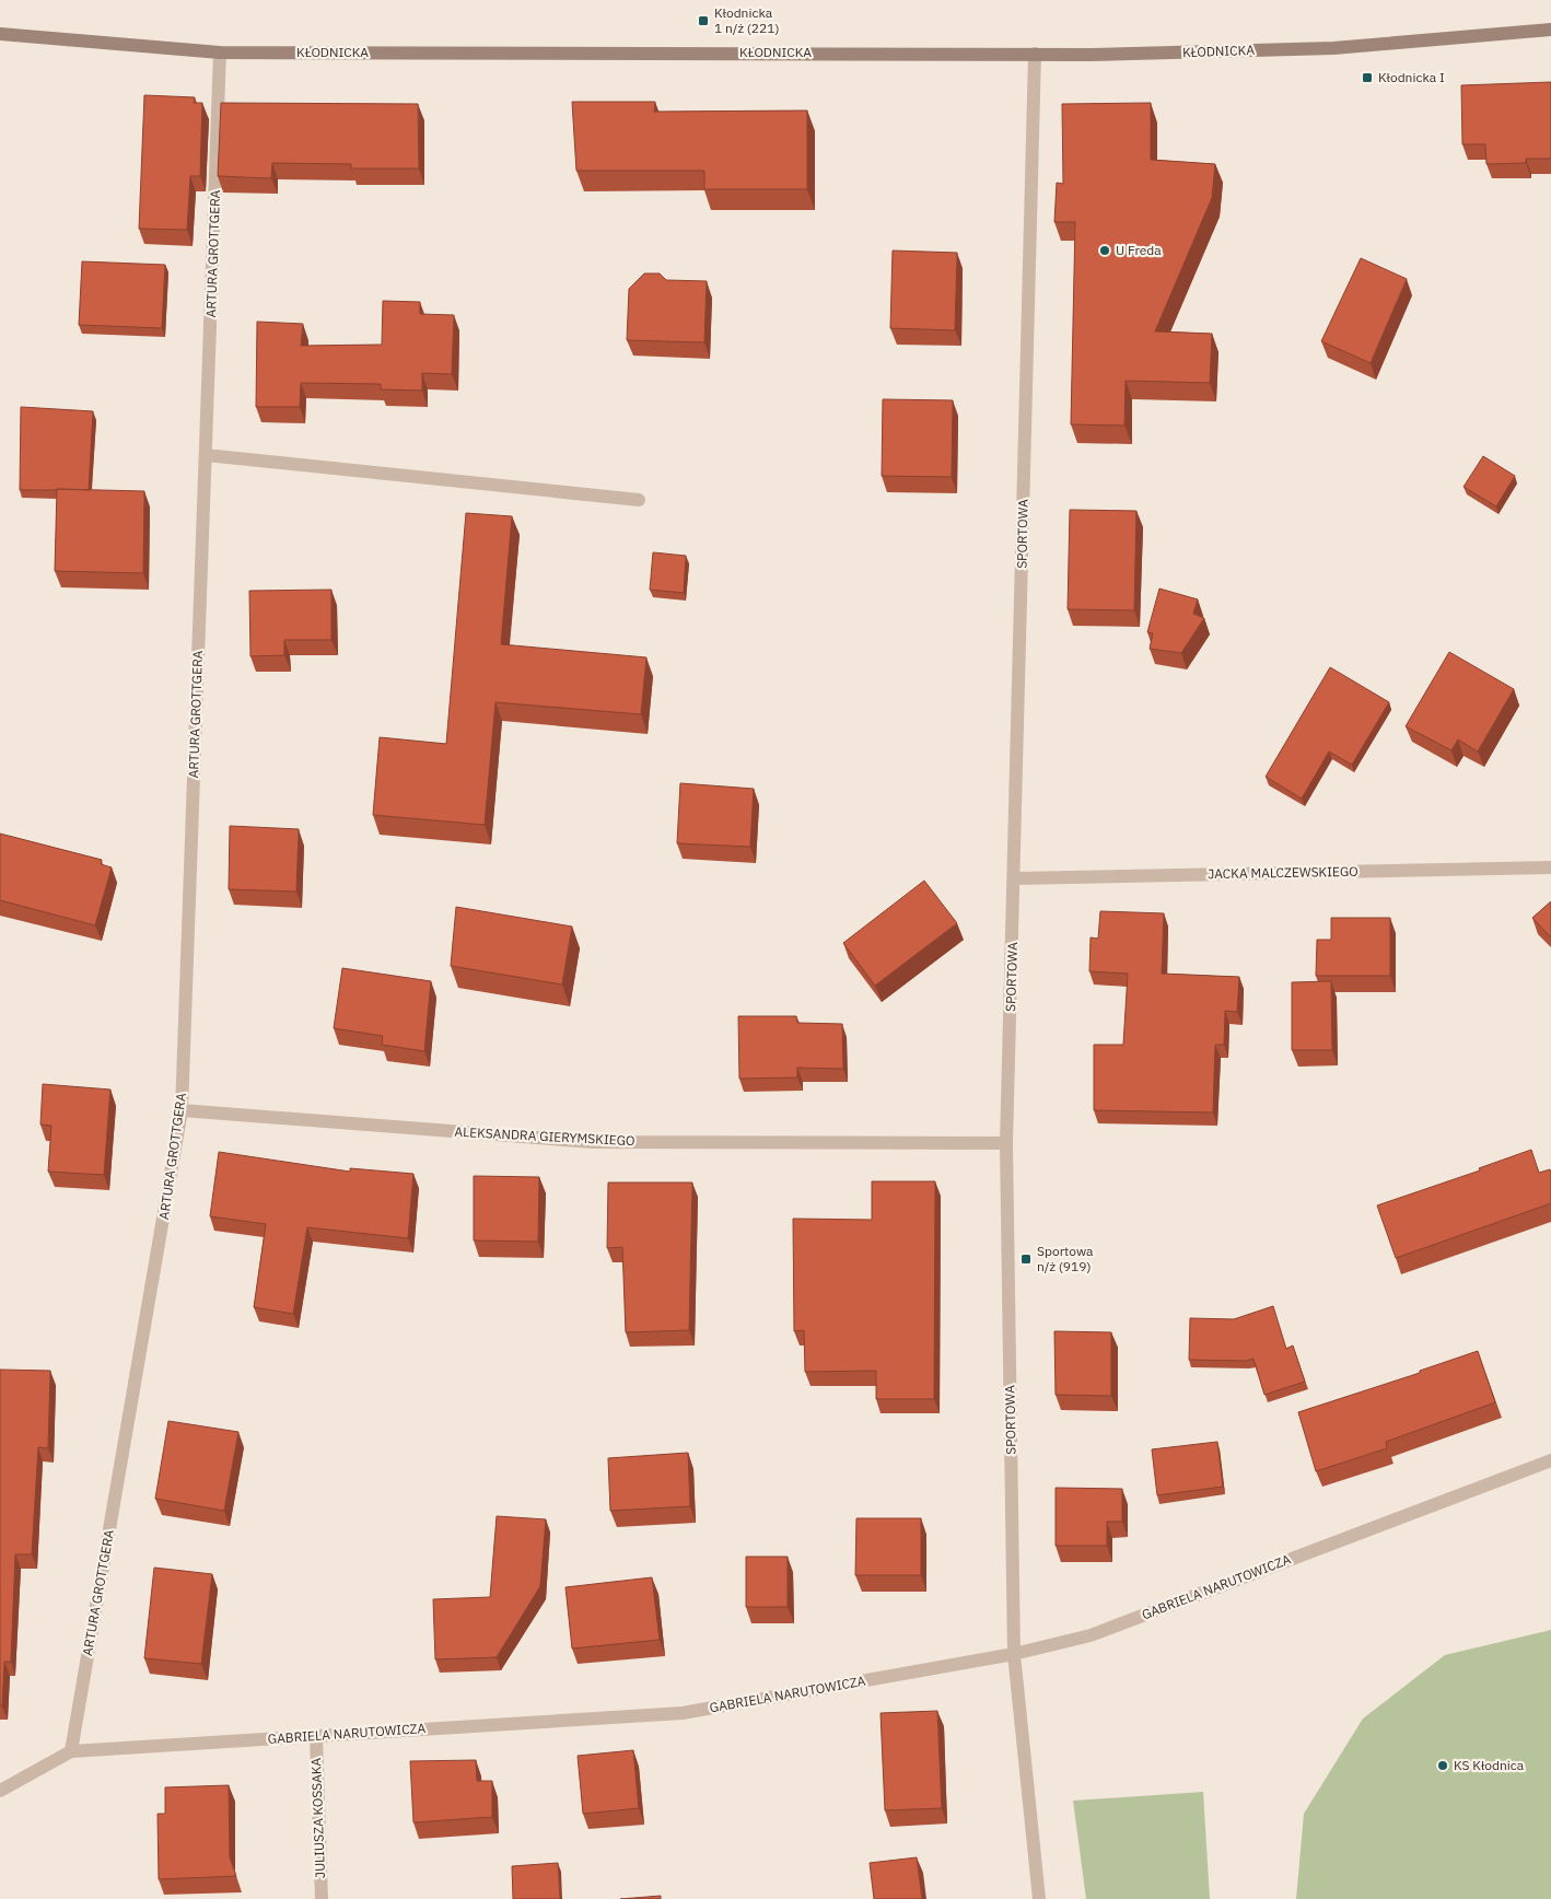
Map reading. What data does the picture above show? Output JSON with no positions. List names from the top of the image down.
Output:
{
  "streets": {
    "main road": ["KŁODNICKA"],
    "street": [
      "ARTURA GROTTGERA",
      "SPORTOWA",
      "JACKA MALCZEWSKIEGO",
      "ALEKSANDRA GIERYMSKIEGO",
      "GABRIELA NARUTOWICZA",
      "JULIUSZA KOSSAKA"
    ]
  },
  "crossings": [
    ["KŁODNICKA", "ARTURA GROTTGERA"],
    ["KŁODNICKA", "SPORTOWA"],
    ["ARTURA GROTTGERA", "ALEKSANDRA GIERYMSKIEGO"],
    ["ARTURA GROTTGERA", "GABRIELA NARUTOWICZA"],
    ["SPORTOWA", "JACKA MALCZEWSKIEGO"],
    ["SPORTOWA", "ALEKSANDRA GIERYMSKIEGO"],
    ["SPORTOWA", "GABRIELA NARUTOWICZA"],
    ["GABRIELA NARUTOWICZA", "JULIUSZA KOSSAKA"]
  ],
  "places": {
    "transit": ["Kłodnicka 1 n/ż (221)", "Kłodnicka I", "Sportowa n/ż (919)"],
    "other": ["U Freda", "KS Kłodnica"]
  }
}
